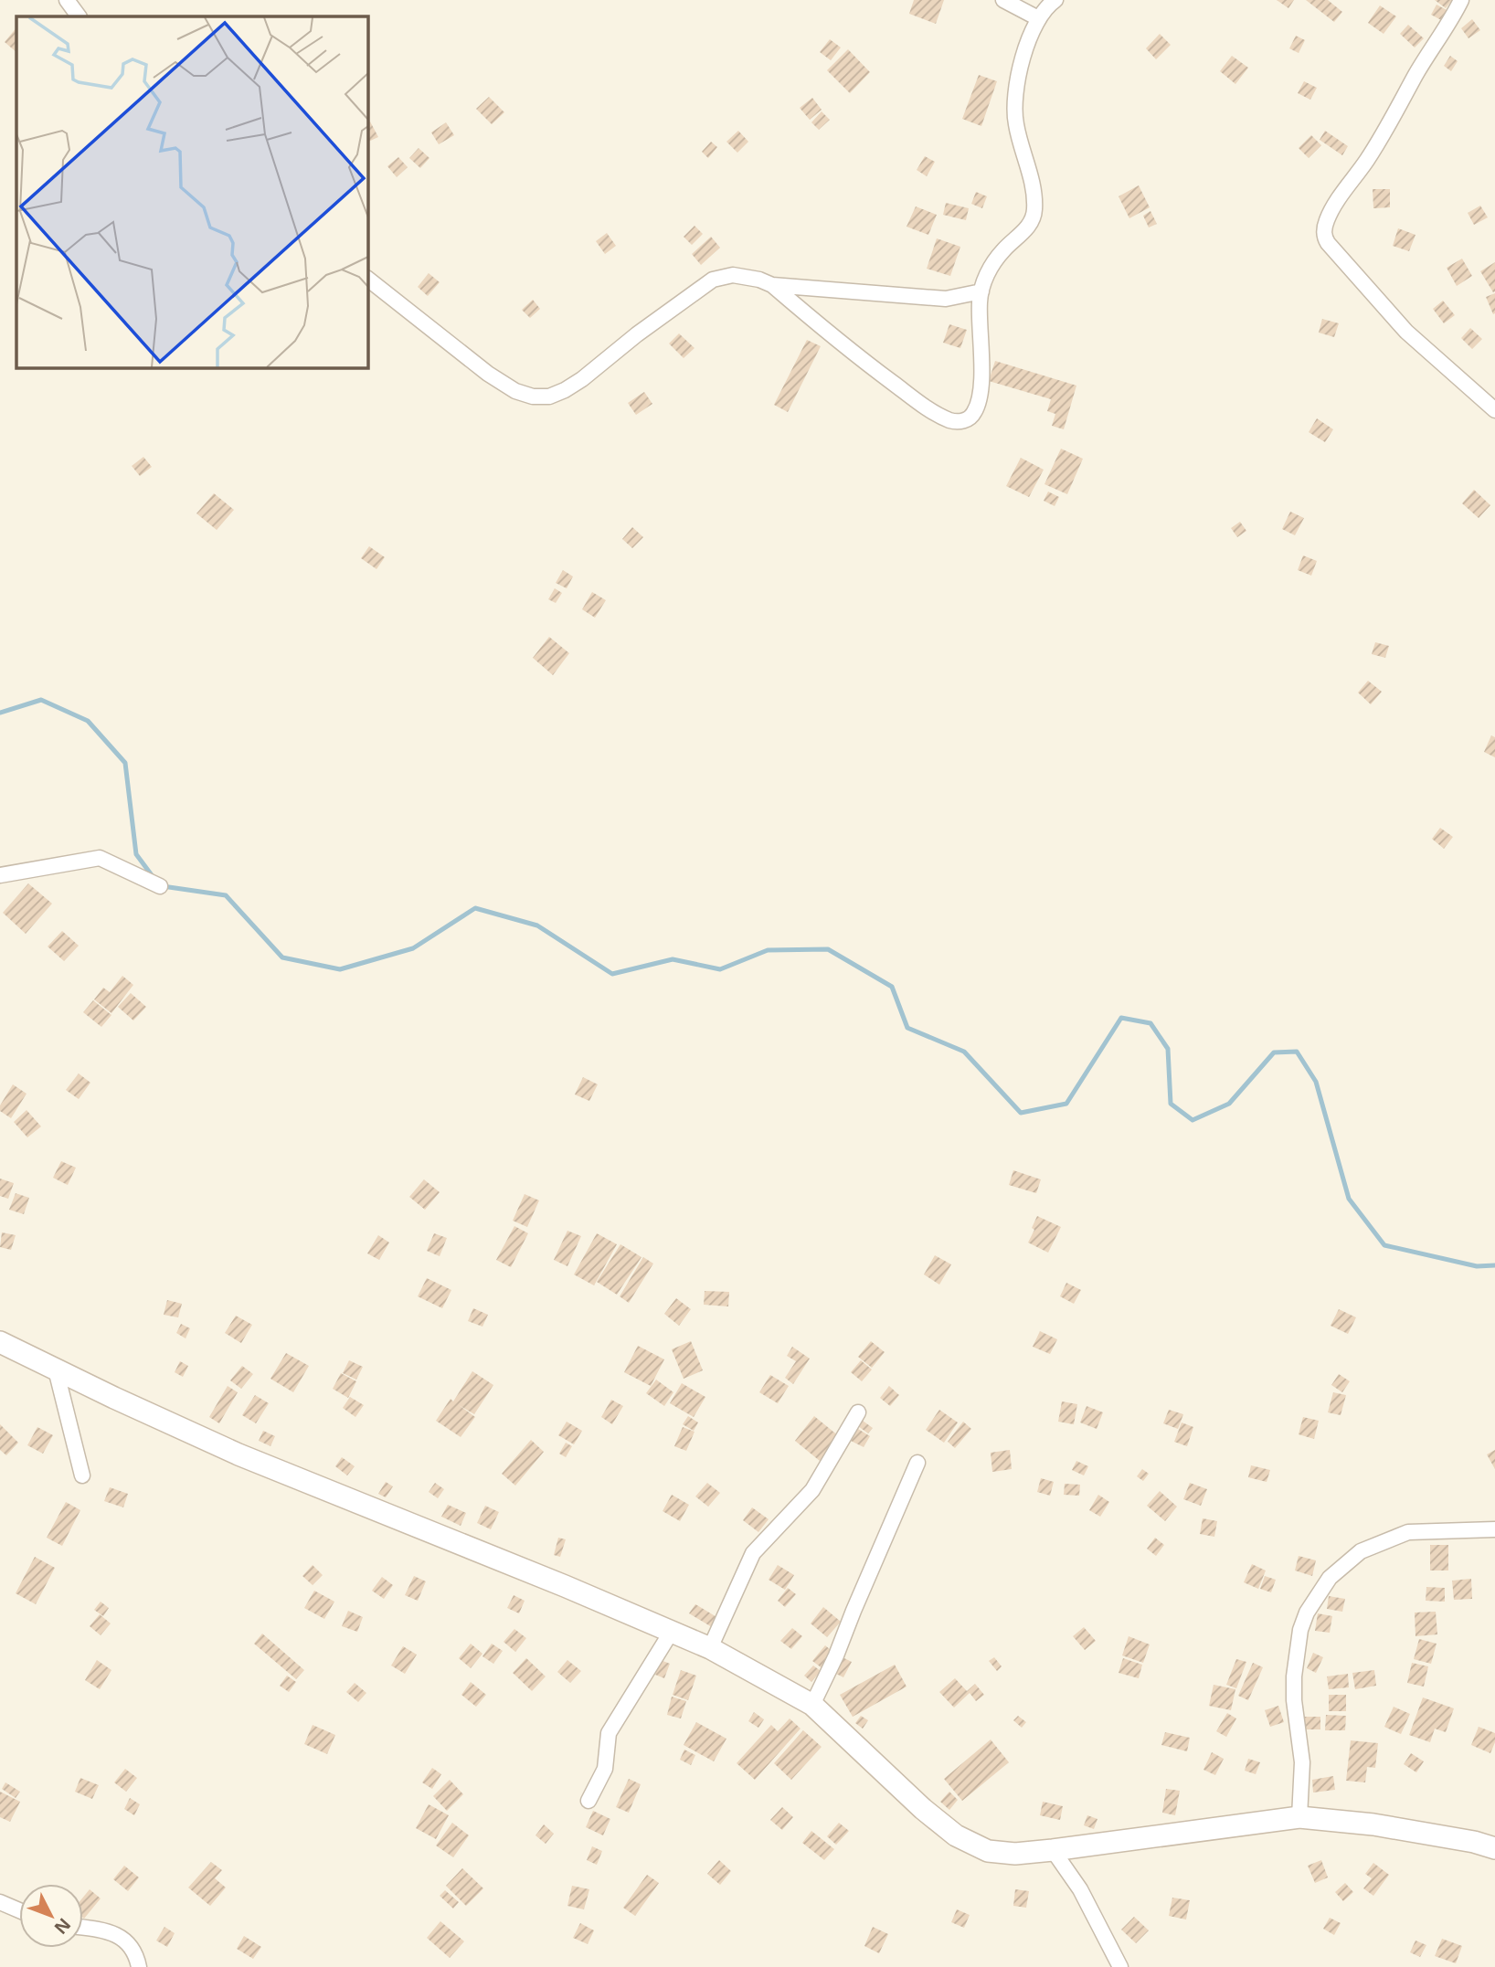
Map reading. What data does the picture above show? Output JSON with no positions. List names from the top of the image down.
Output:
{
  "north": "bottom right"
}
